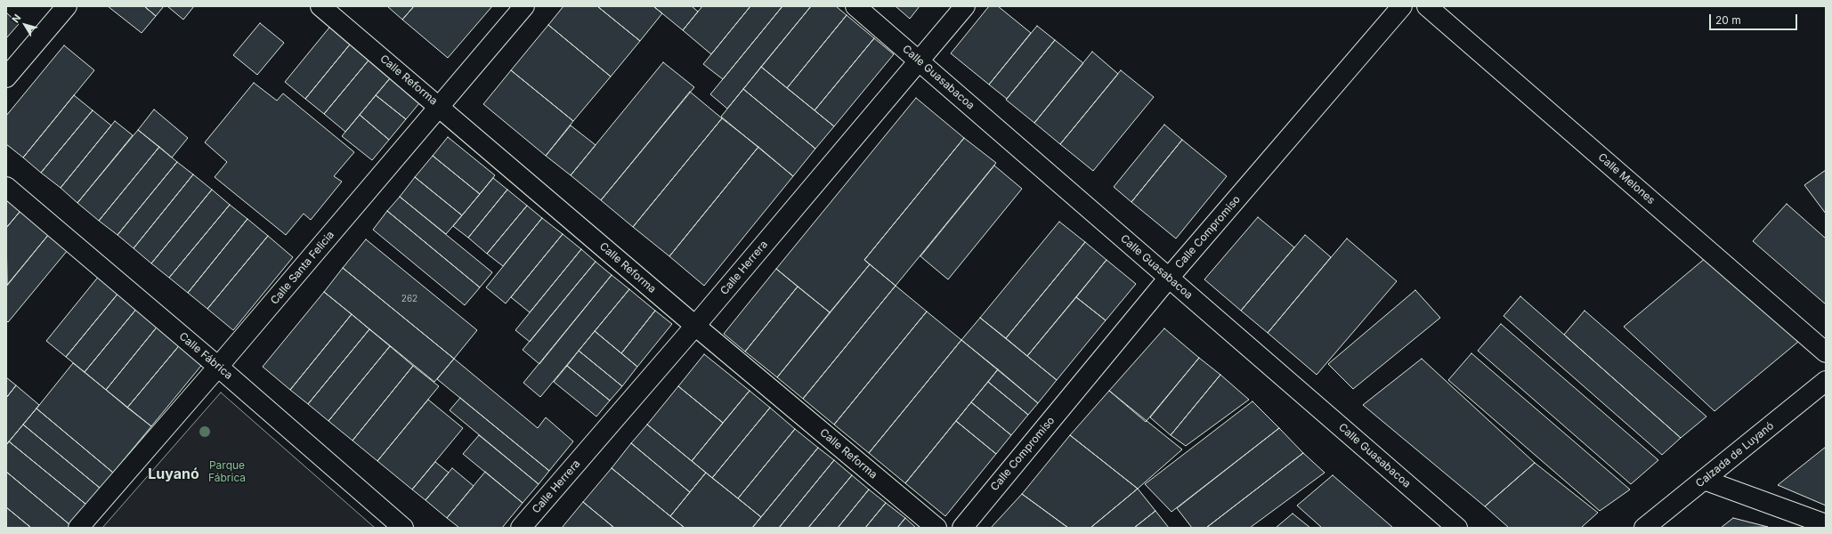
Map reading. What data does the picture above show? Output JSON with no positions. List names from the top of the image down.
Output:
{
  "streets": {
    "street": [
      "Calle Guasabacoa",
      "Calle Reforma",
      "Calle Melones",
      "Calle Compromiso",
      "Calle Santa Felicia",
      "Calle Herrera",
      "Calle Fábrica",
      "Calzada de Luyanó"
    ]
  },
  "crossings": [
    ["Calle Guasabacoa", "Calle Compromiso"],
    ["Calle Guasabacoa", "Calle Herrera"],
    ["Calle Reforma", "Calle Santa Felicia"],
    ["Calle Reforma", "Calle Herrera"],
    ["Calle Santa Felicia", "Calle Fábrica"]
  ],
  "districts": ["Luyanó"],
  "parks": ["Parque Fábrica"],
  "house_numbers": ["262"],
  "scale_bar": "20 m",
  "north": "top left"
}
